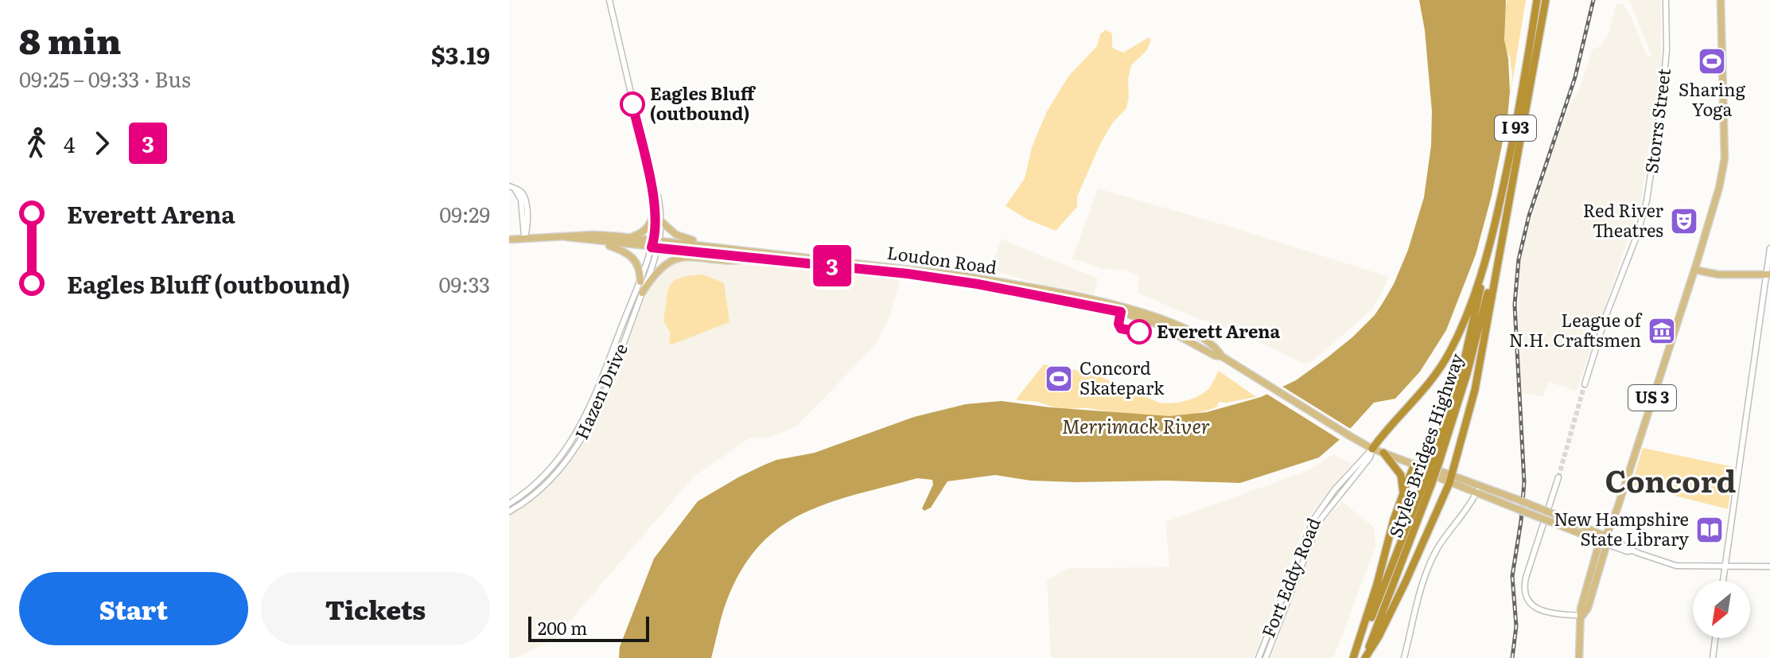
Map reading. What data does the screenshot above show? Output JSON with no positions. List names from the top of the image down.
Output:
{
  "streets": {
    "highway": ["I 93", "Styles Bridges Highway"],
    "main road": ["Loudon Road", "US 3"],
    "street": ["Storrs Street", "Hazen Drive", "Fort Eddy Road"]
  },
  "crossings": [
    ["I 93", "Styles Bridges Highway"],
    ["Loudon Road", "Hazen Drive"],
    ["Loudon Road", "US 3"],
    ["Loudon Road", "Fort Eddy Road"]
  ],
  "districts": ["Concord"],
  "water": ["Merrimack River"],
  "places": {
    "sports": ["Sharing Yoga", "Concord Skatepark"],
    "other": ["Eagles Bluff (outbound)", "Everett Arena"],
    "theatre": ["Red River Theatres"],
    "museum": ["League of N.H. Craftsmen"],
    "library": ["New Hampshire State Library"]
  },
  "lines": ["bus line 3"],
  "scale_bar": "200 m",
  "north": "bottom left",
  "page": {
    "heading": ["8 min", "09:25 – 09:33 · Bus", "$3.19"],
    "on_map": "3",
    "legs": ["4", "3"],
    "list": [
      {
        "name": "Everett Arena",
        "value": "09:29"
      },
      {
        "name": "Eagles Bluff (outbound)",
        "value": "09:33"
      }
    ],
    "buttons": ["Start", "Tickets"],
    "scale": "200 m"
  }
}
